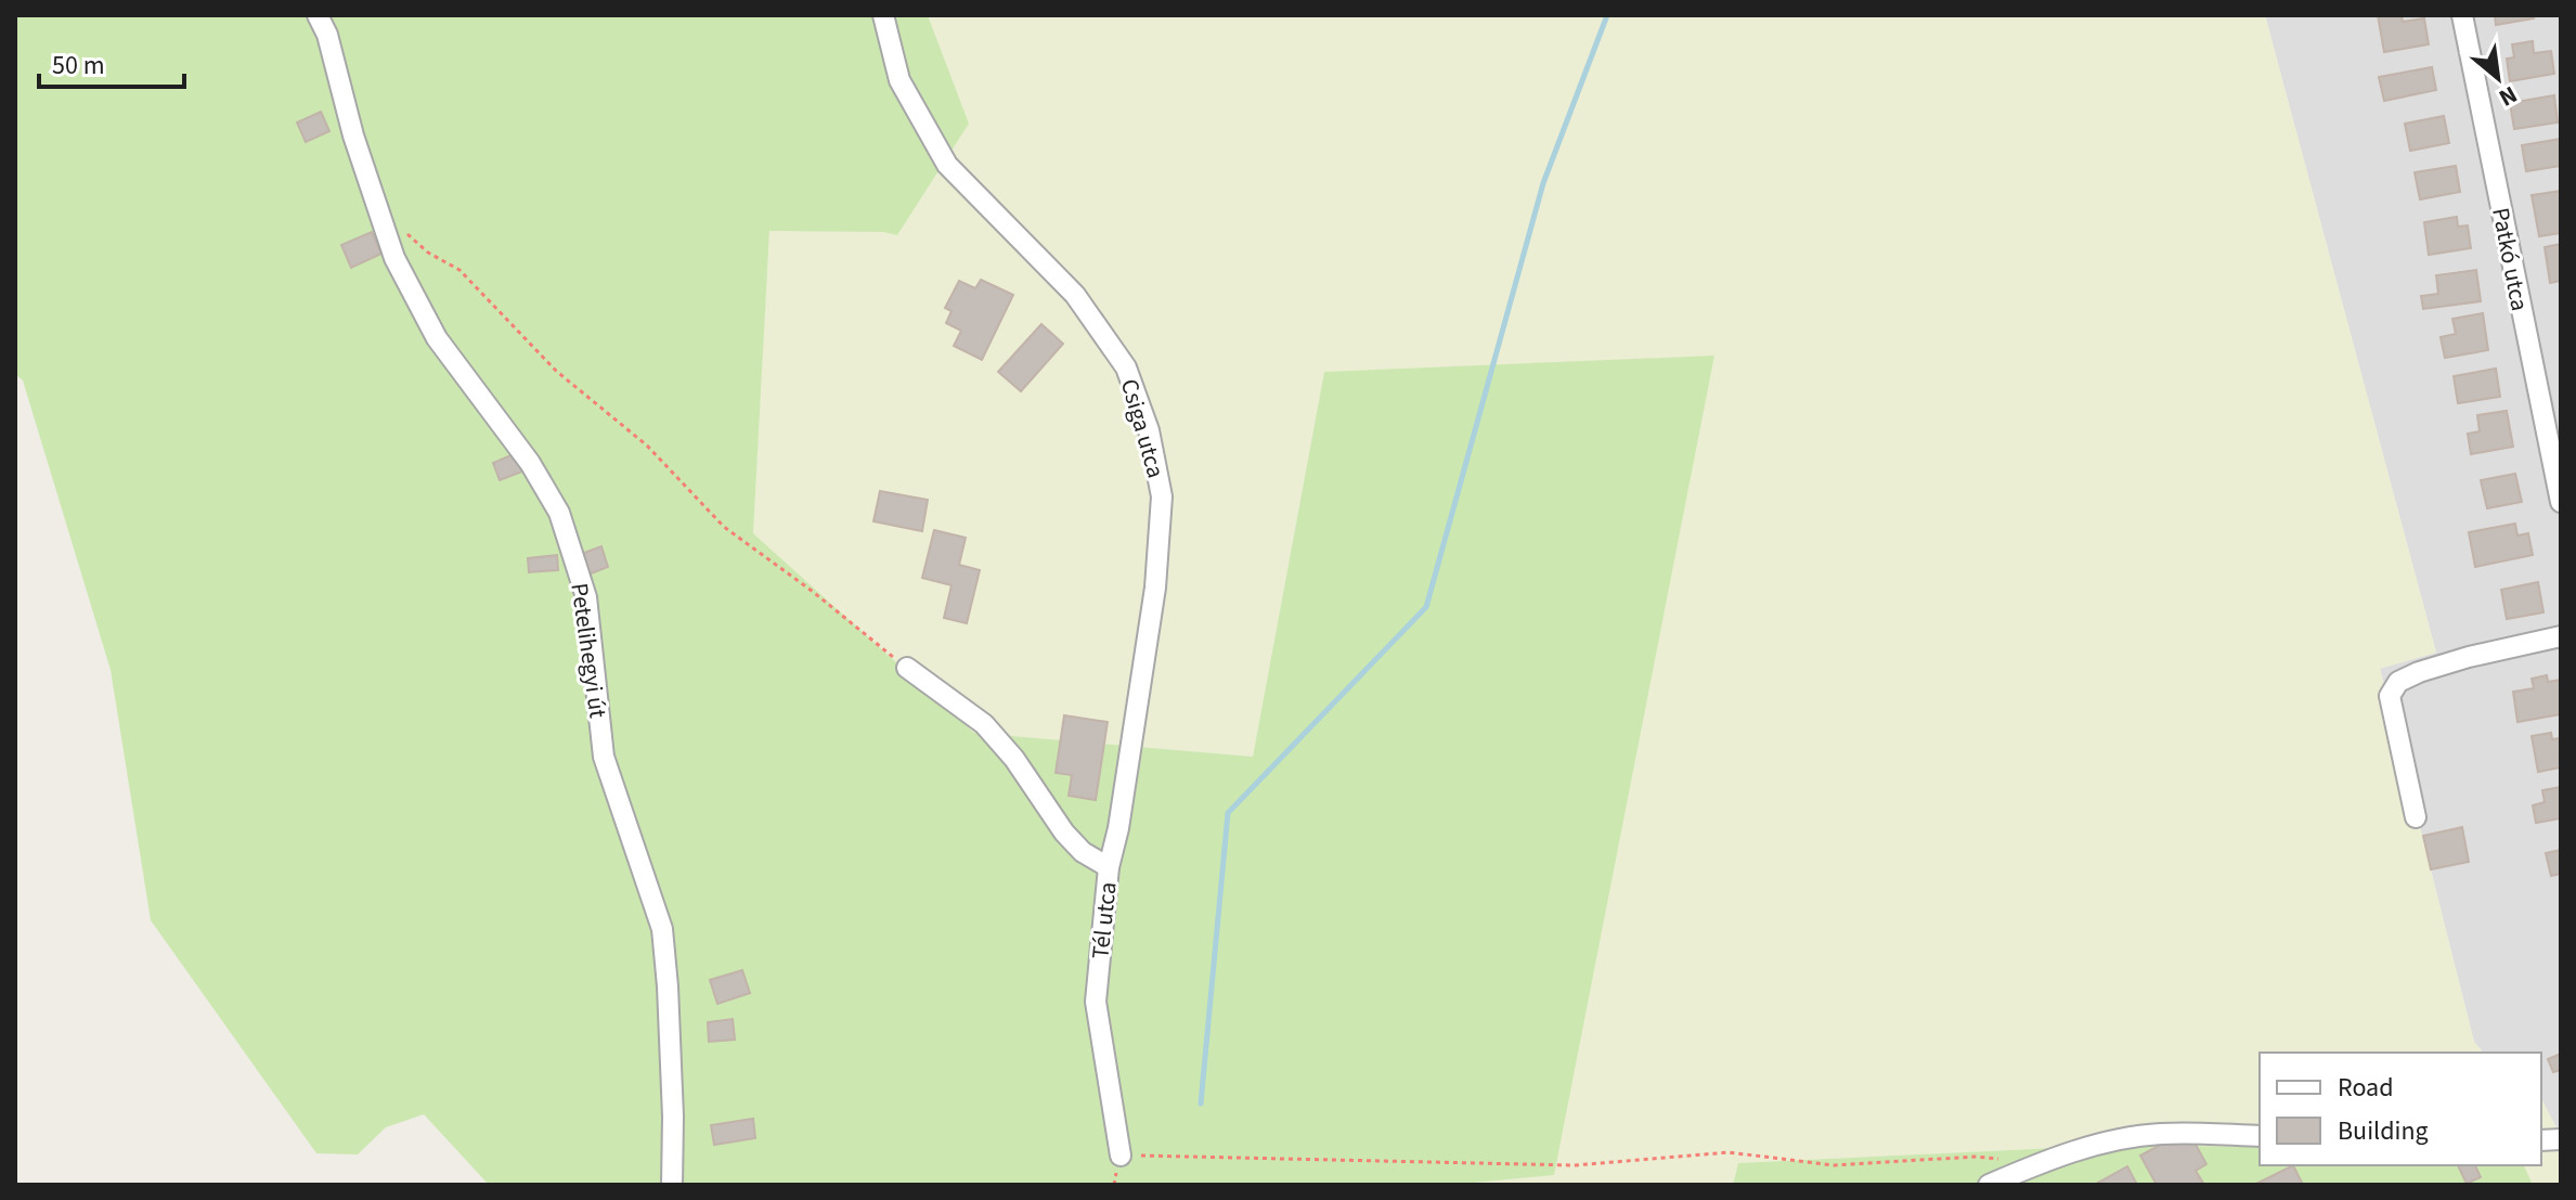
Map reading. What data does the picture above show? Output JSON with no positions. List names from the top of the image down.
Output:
{
  "streets": {
    "street": [
      "Patkó utca",
      "Csiga utca",
      "Petelihegyi út",
      "Tél utca"
    ]
  },
  "crossings": [
    ["Csiga utca", "Tél utca"]
  ],
  "legend": ["Road", "Building"],
  "scale_bar": "50 m",
  "north": "bottom right"
}
